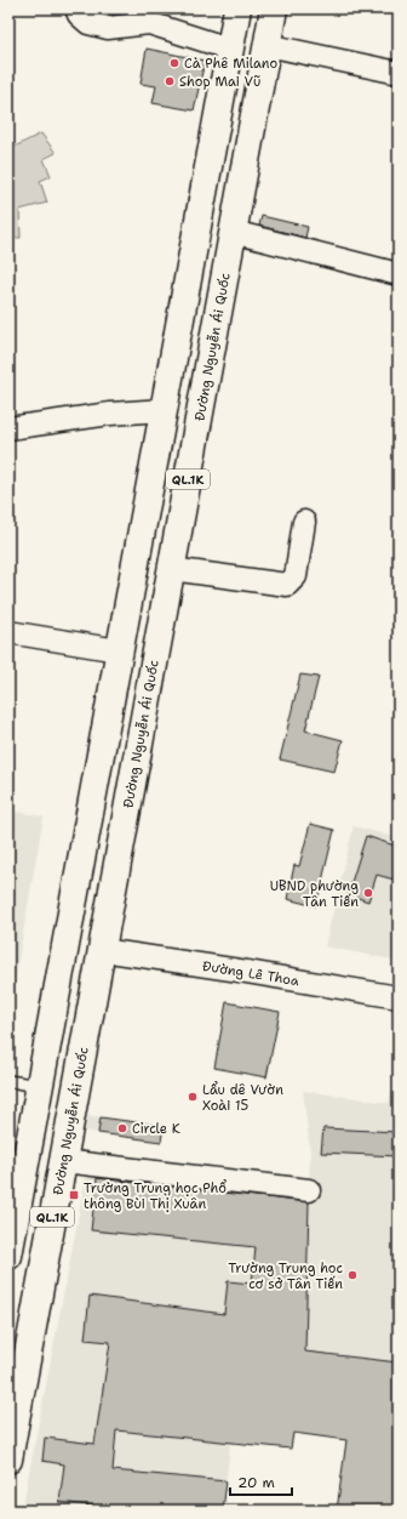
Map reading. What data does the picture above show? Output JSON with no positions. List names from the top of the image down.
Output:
{
  "streets": {
    "main road": ["Đường Nguyễn Ái Quốc", "QL.1K"],
    "street": ["Đường Lê Thoa"]
  },
  "crossings": [
    ["Đường Nguyễn Ái Quốc", "Đường Lê Thoa"]
  ],
  "places": {
    "other": [
      "Cà Phê Milano",
      "Shop Mai Vũ",
      "UBND phường Tân Tiến",
      "Lẩu dê Vườn Xoài 15",
      "Circle K",
      "Trường Trung học cơ sở Tân Tiến"
    ],
    "transit": ["Trường Trung học Phổ thông Bùi Thị Xuân"]
  },
  "scale_bar": "20 m"
}
